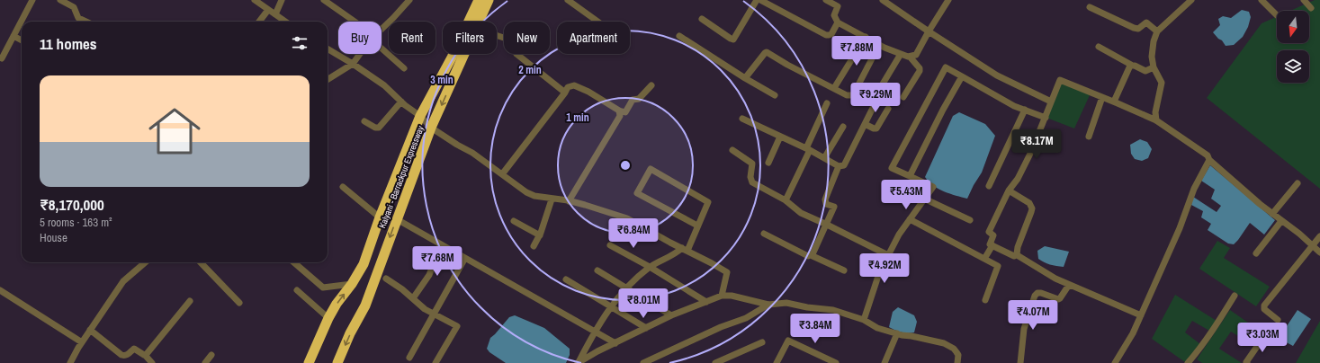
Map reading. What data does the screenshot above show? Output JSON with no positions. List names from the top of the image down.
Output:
{
  "streets": {
    "highway": ["Kalyani - Barrackpur Expressway"]
  },
  "north": "bottom",
  "page": {
    "chip": [
      "Buy",
      "Rent",
      "Filters",
      "New",
      "Apartment"
    ],
    "heading": "11 homes",
    "price": [
      "₹7.88M",
      "₹9.29M",
      "₹8.17M",
      "₹5.43M",
      "₹6.84M",
      "₹7.68M",
      "₹4.92M",
      "₹8.01M",
      "₹4.07M",
      "₹3.84M",
      "₹3.03M"
    ],
    "list": [
      {
        "name": "₹8,170,000",
        "note": "5 rooms · 163 m² · House"
      }
    ]
  },
  "rings": ["2 min", "3 min", "1 min"]
}
